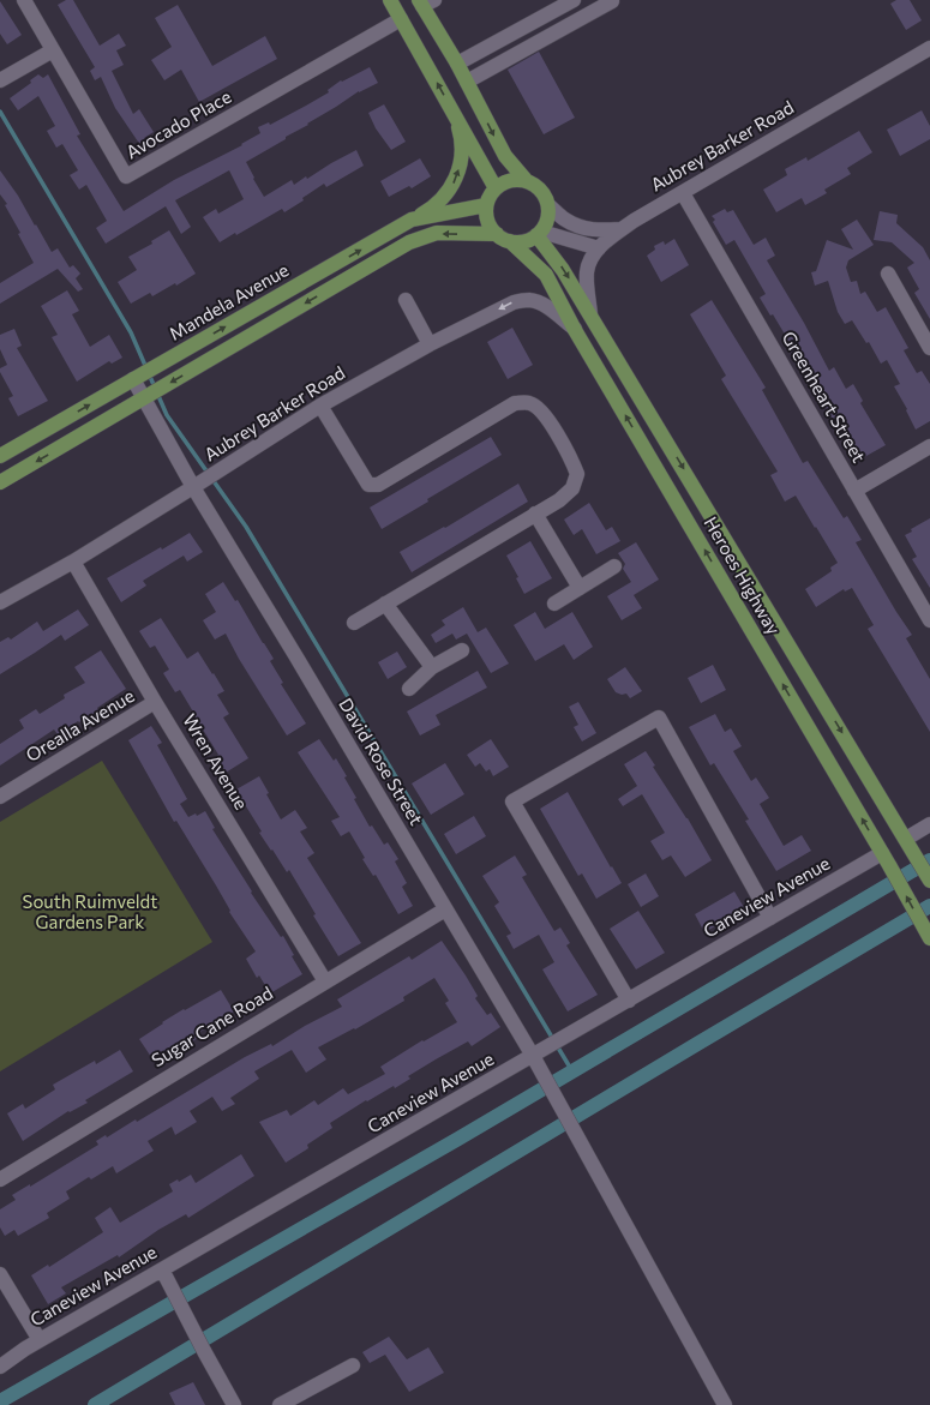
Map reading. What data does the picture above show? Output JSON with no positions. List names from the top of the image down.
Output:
{
  "streets": {
    "main road": ["Mandela Avenue", "Heroes Highway"],
    "street": [
      "Avocado Place",
      "Aubrey Barker Road",
      "Greenheart Street",
      "Orealla Avenue",
      "Wren Avenue",
      "David Rose Street",
      "Caneview Avenue",
      "Sugar Cane Road"
    ]
  },
  "crossings": [
    ["Aubrey Barker Road", "Greenheart Street"],
    ["Aubrey Barker Road", "Heroes Highway"],
    ["Aubrey Barker Road", "Wren Avenue"],
    ["Aubrey Barker Road", "David Rose Street"],
    ["Mandela Avenue", "Heroes Highway"],
    ["Mandela Avenue", "David Rose Street"],
    ["Heroes Highway", "Caneview Avenue"],
    ["Orealla Avenue", "Wren Avenue"],
    ["Wren Avenue", "Sugar Cane Road"],
    ["David Rose Street", "Caneview Avenue"],
    ["David Rose Street", "Sugar Cane Road"]
  ],
  "parks": ["South Ruimveldt Gardens Park"]
}
